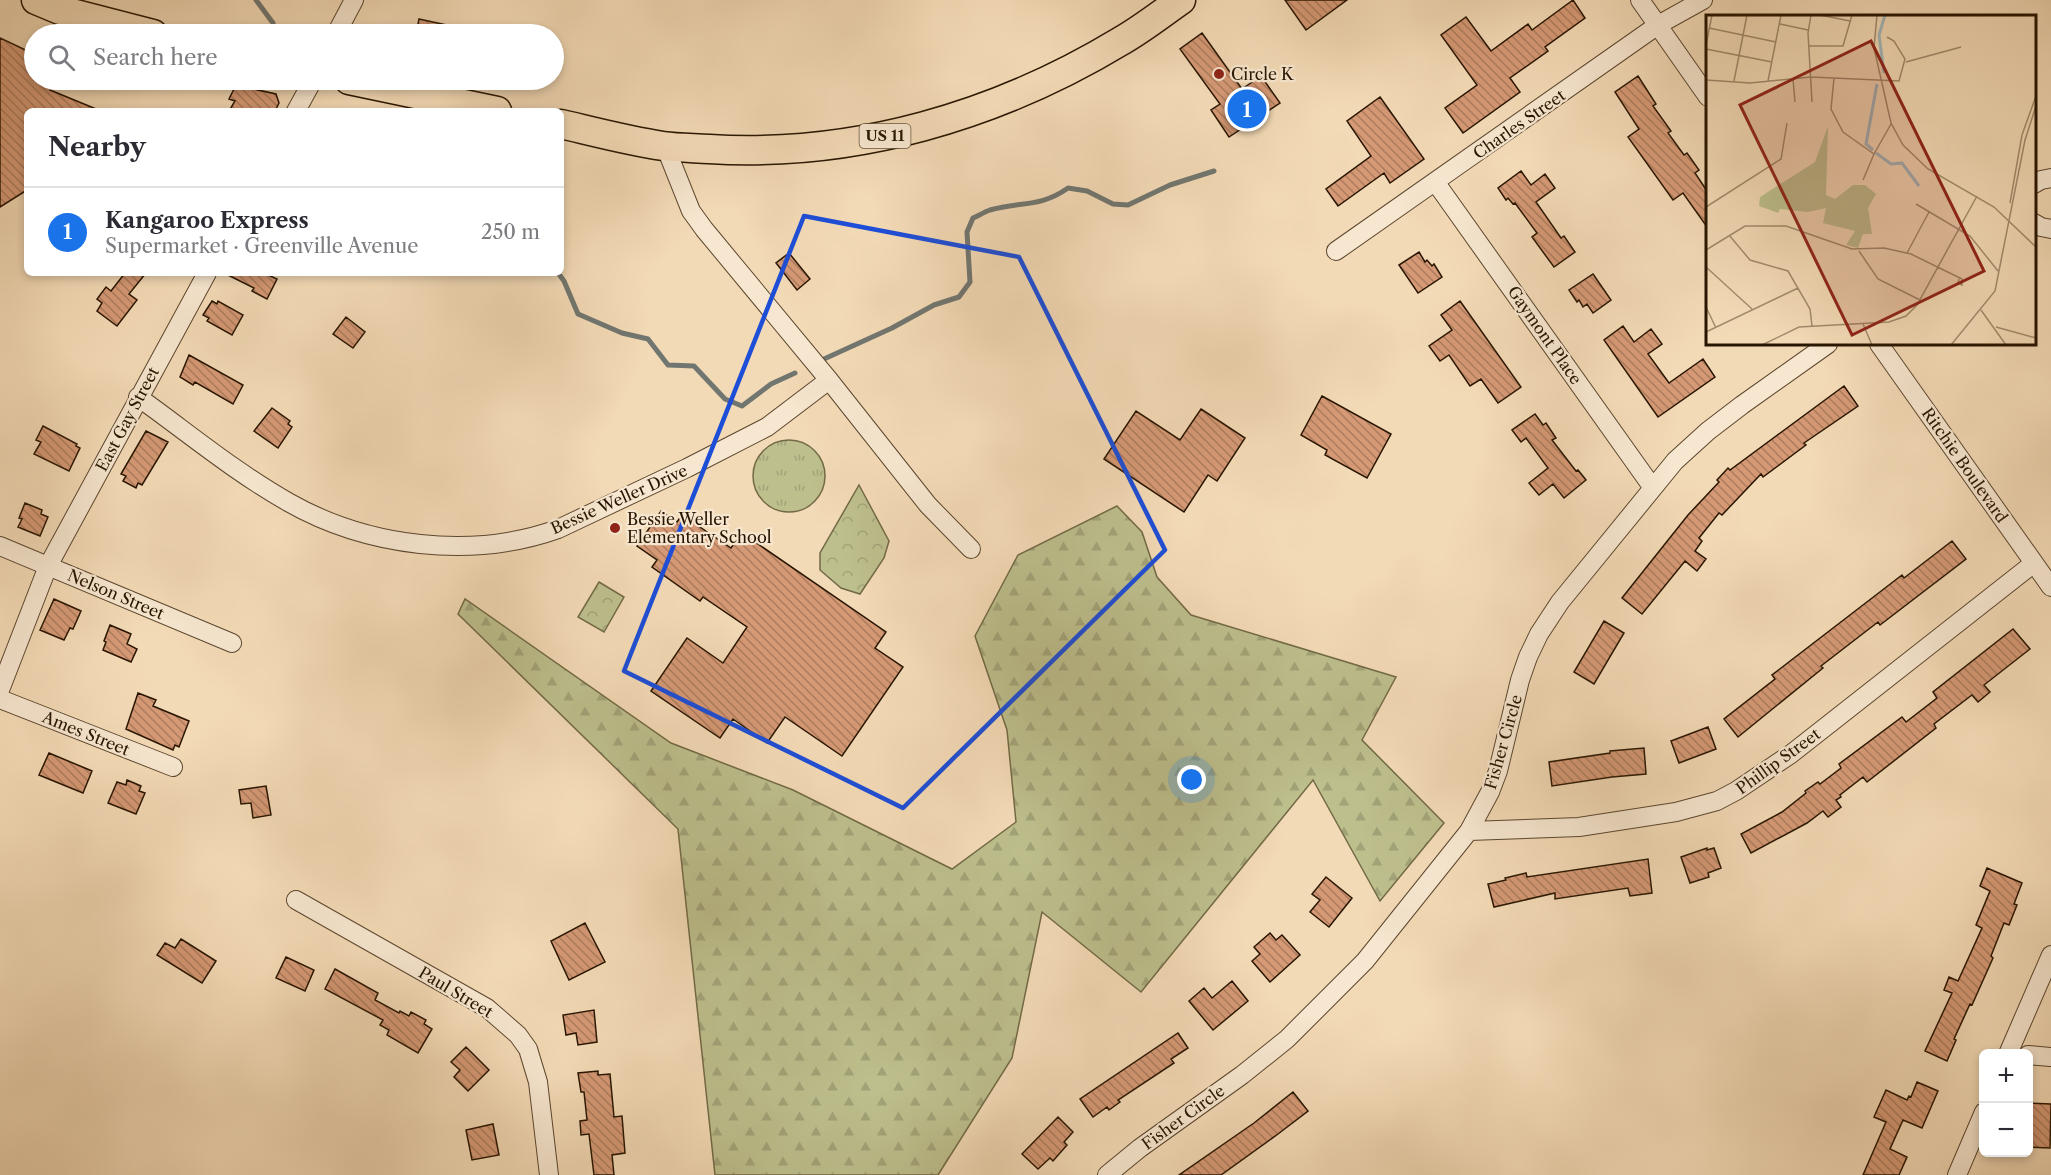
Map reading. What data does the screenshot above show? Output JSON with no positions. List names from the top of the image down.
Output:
{
  "streets": {
    "main road": ["US 11"],
    "street": [
      "Charles Street",
      "Gaymont Place",
      "East Gay Street",
      "Ritchie Boulevard",
      "Bessie Weller Drive",
      "Nelson Street",
      "Ames Street",
      "Fisher Circle",
      "Phillip Street",
      "Paul Street"
    ]
  },
  "crossings": [
    ["Charles Street", "Gaymont Place"],
    ["Gaymont Place", "Fisher Circle"],
    ["East Gay Street", "Bessie Weller Drive"],
    ["East Gay Street", "Nelson Street"],
    ["Ritchie Boulevard", "Phillip Street"],
    ["Fisher Circle", "Phillip Street"]
  ],
  "places": ["Circle K", "Bessie Weller Elementary School"],
  "page": {
    "search": "Search here",
    "pins": "1",
    "heading": "Nearby",
    "list": [
      {
        "mark": "1",
        "name": "Kangaroo Express",
        "note": "Supermarket · Greenville Avenue",
        "value": "250 m"
      }
    ],
    "map_buttons": ["+", "−"]
  }
}
